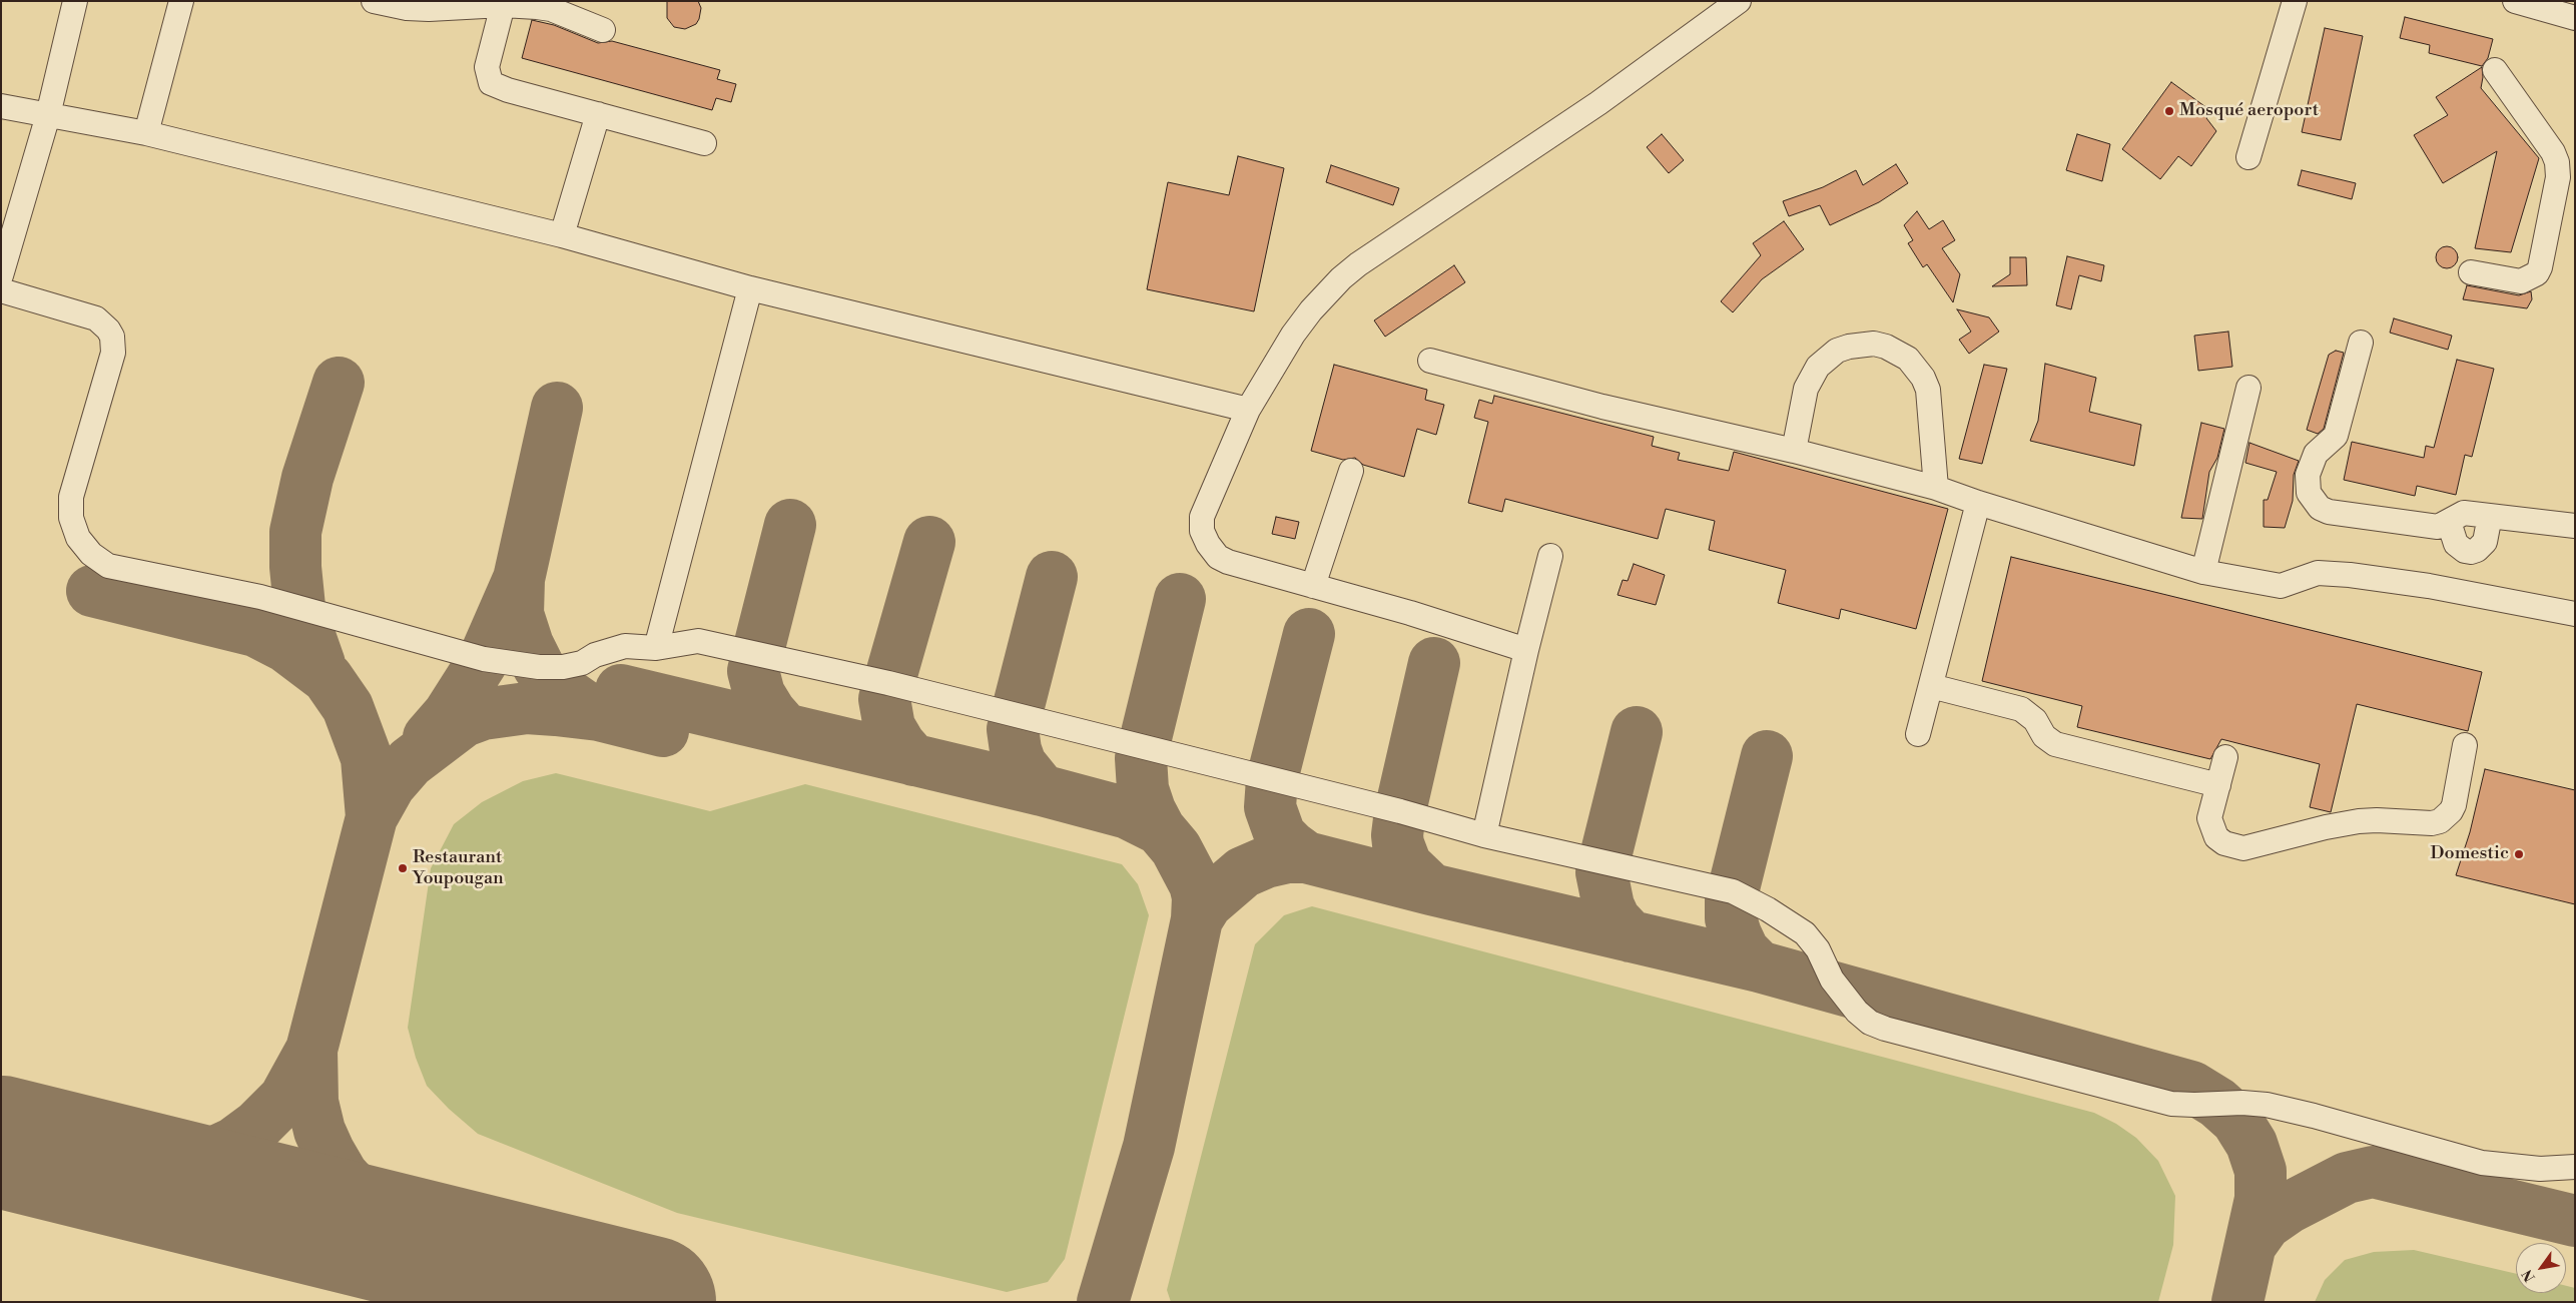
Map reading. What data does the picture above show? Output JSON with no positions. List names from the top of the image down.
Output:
{
  "places": ["Mosqué aeroport", "Domestic", "Restaurant Youpougan"],
  "north": "bottom left"
}
